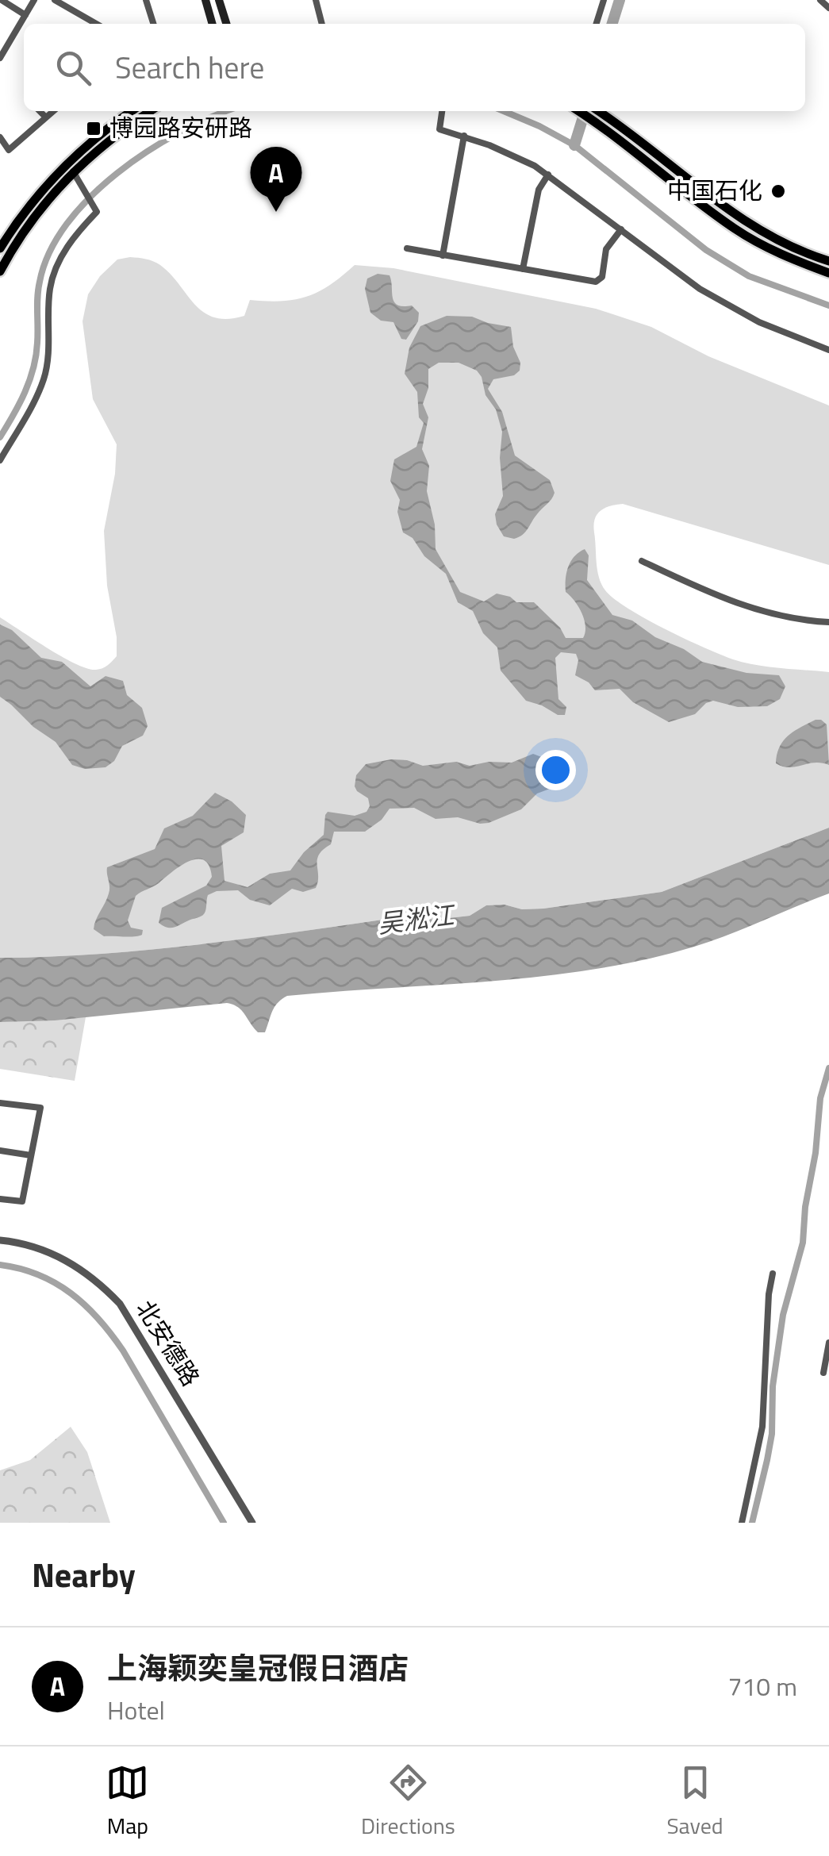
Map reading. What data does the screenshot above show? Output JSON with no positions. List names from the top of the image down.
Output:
{
  "streets": {
    "street": ["北安德路"]
  },
  "water": ["吴淞江"],
  "places": {
    "transit": ["博园路安研路"],
    "other": ["中国石化"]
  },
  "page": {
    "search": "Search here",
    "pins": "A",
    "heading": "Nearby",
    "list": [
      {
        "mark": "A",
        "name": "上海颖奕皇冠假日酒店",
        "note": "Hotel",
        "value": "710 m"
      }
    ],
    "nav": ["Map", "Directions", "Saved"]
  }
}
